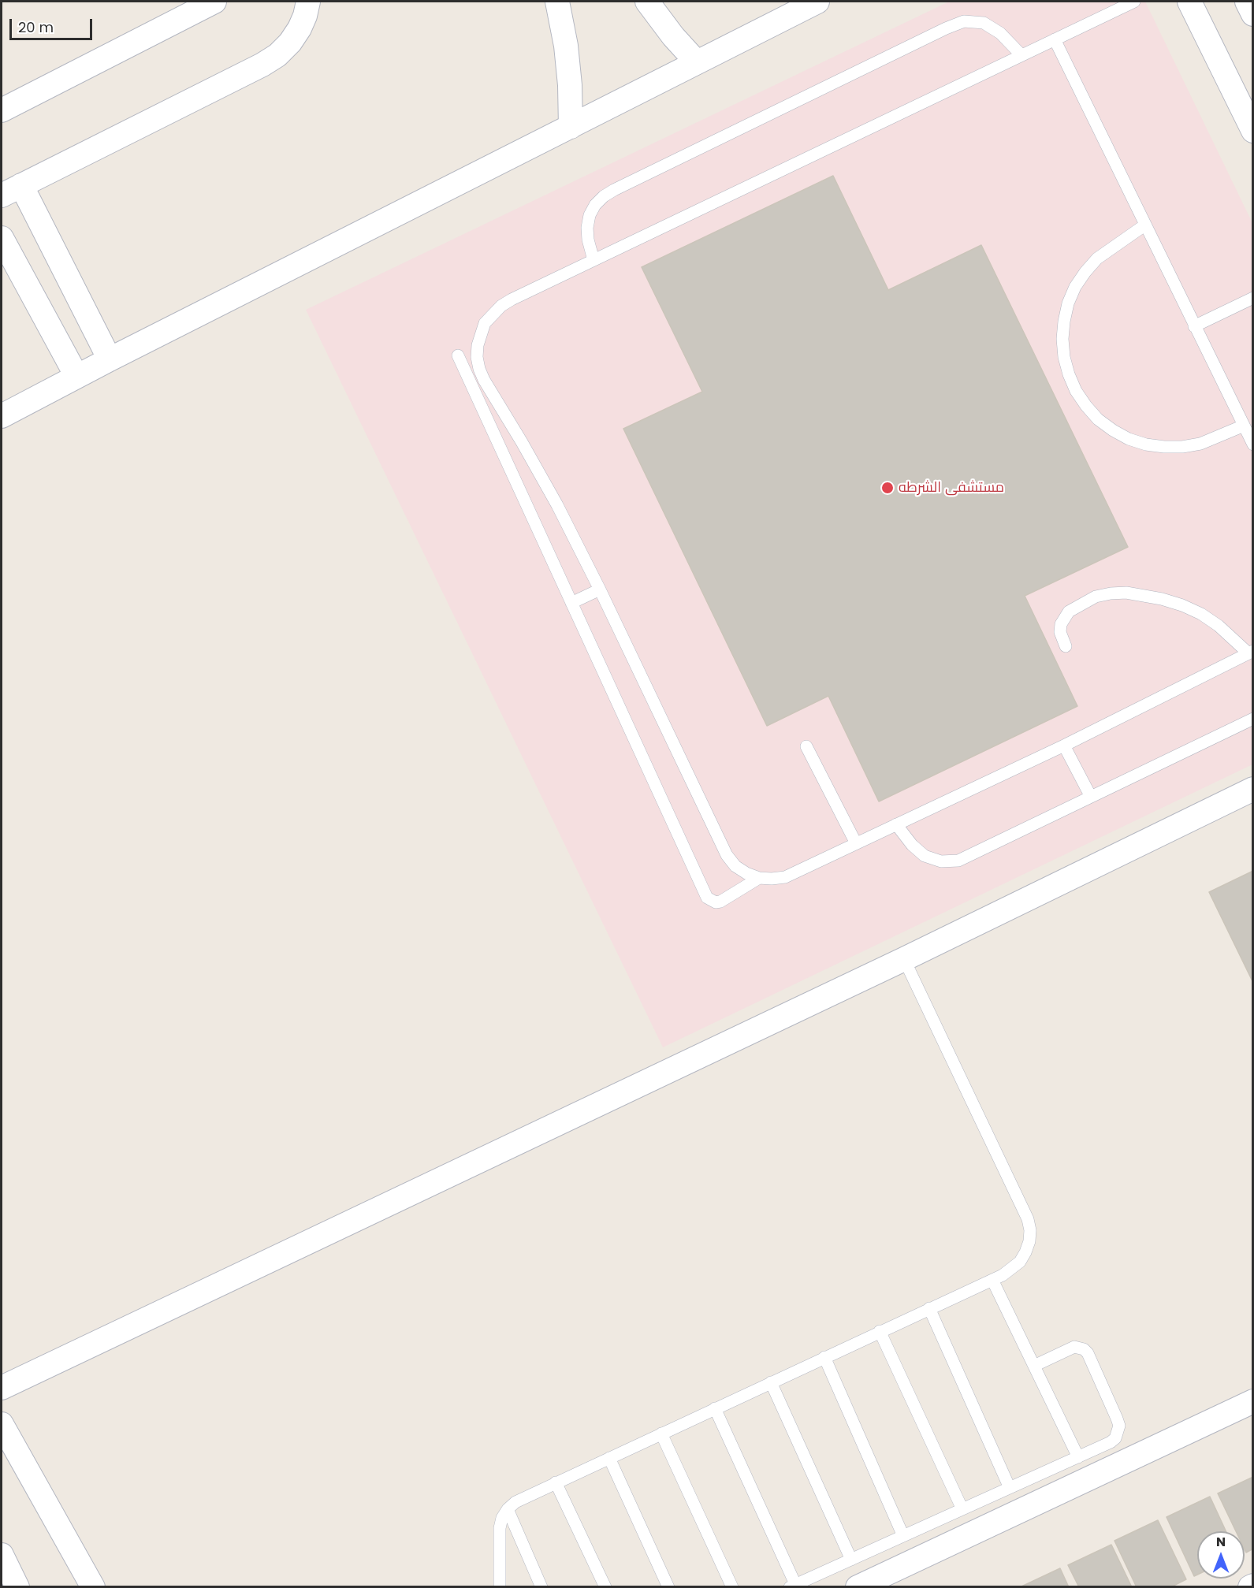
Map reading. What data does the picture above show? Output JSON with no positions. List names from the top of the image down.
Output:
{
  "places": ["مستشفى الشرطه"],
  "scale_bar": "20 m",
  "north": "top"
}
